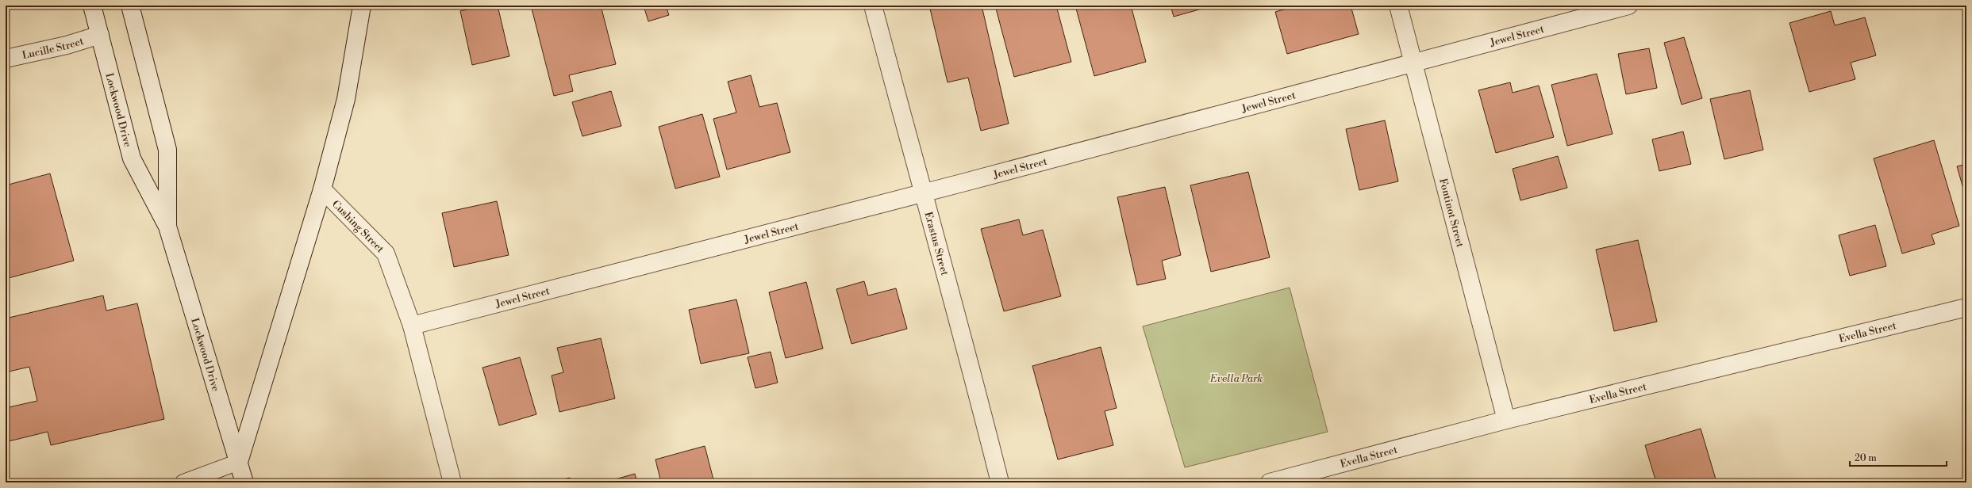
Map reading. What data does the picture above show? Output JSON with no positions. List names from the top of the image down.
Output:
{
  "streets": {
    "street": [
      "Jewel Street",
      "Lucille Street",
      "Lockwood Drive",
      "Fontinot Street",
      "Cushing Street",
      "Erastus Street",
      "Evella Street"
    ]
  },
  "crossings": [
    ["Jewel Street", "Fontinot Street"],
    ["Jewel Street", "Cushing Street"],
    ["Jewel Street", "Erastus Street"],
    ["Lucille Street", "Lockwood Drive"],
    ["Fontinot Street", "Evella Street"]
  ],
  "parks": ["Evella Park"],
  "scale_bar": "20 m"
}
